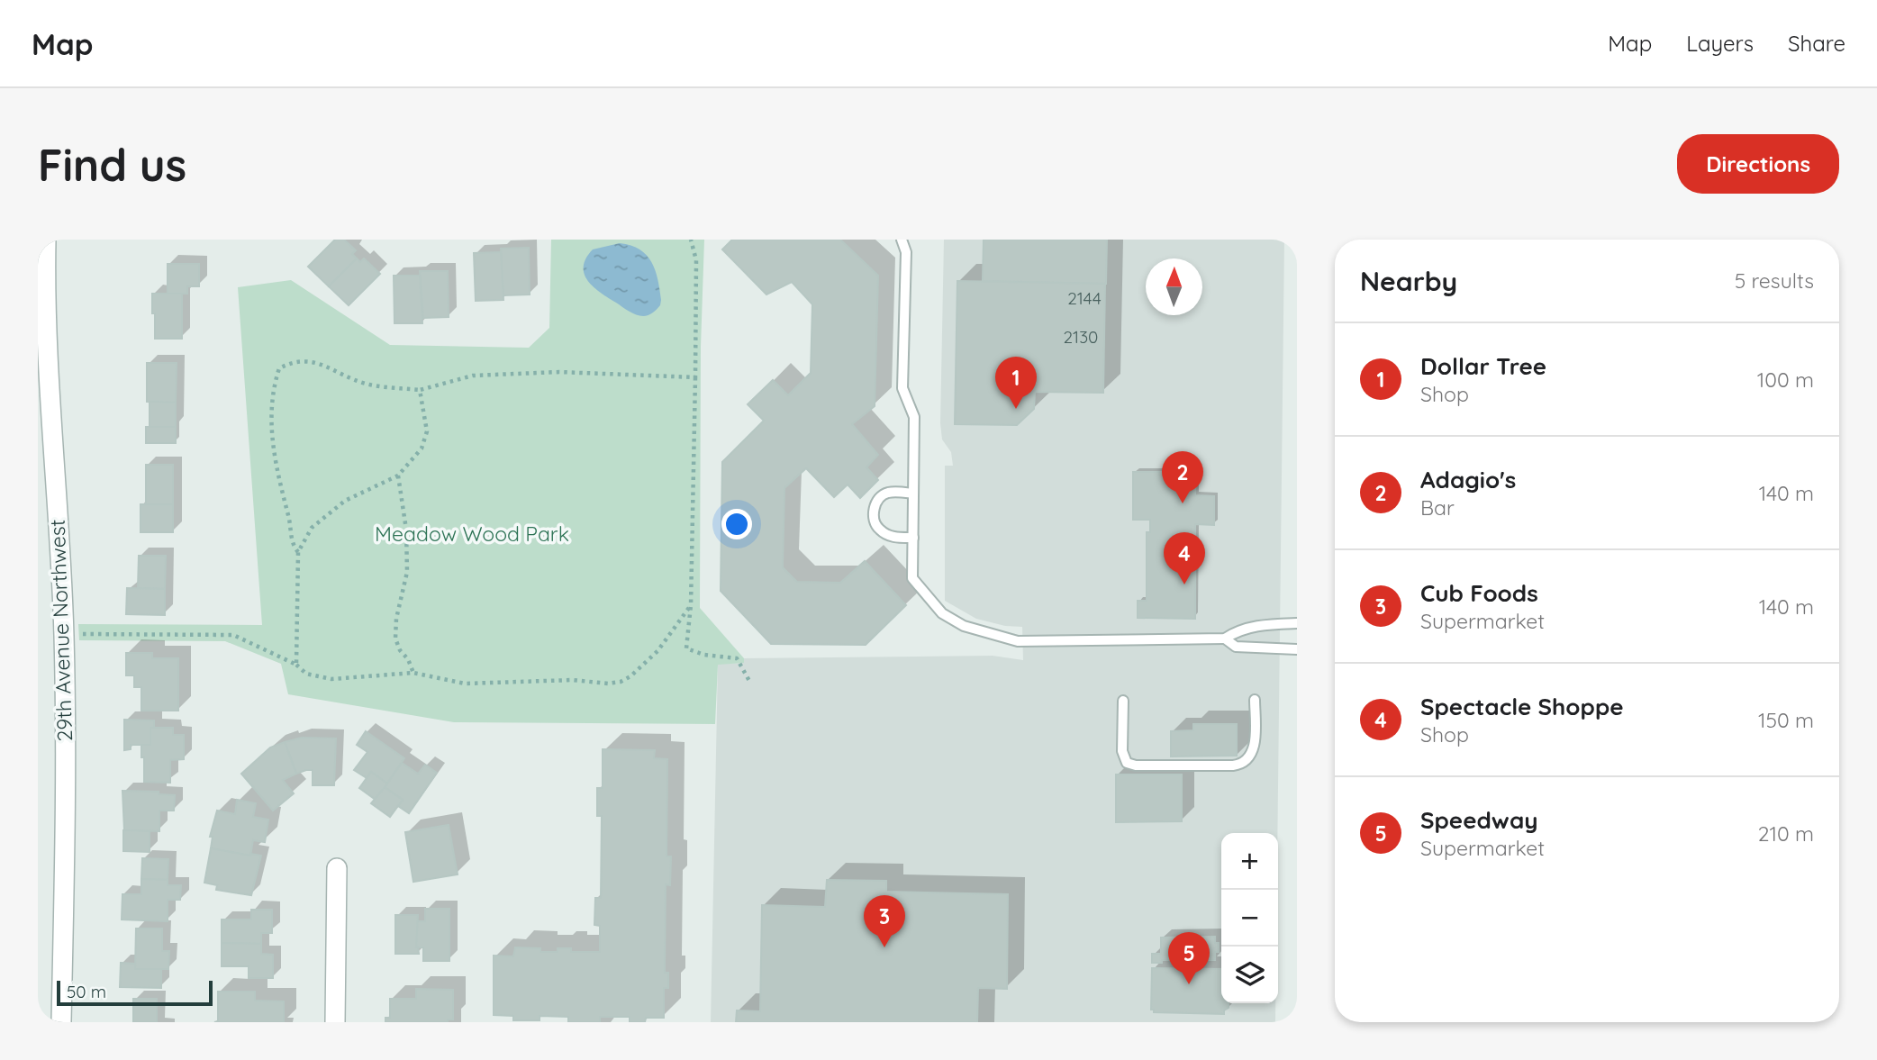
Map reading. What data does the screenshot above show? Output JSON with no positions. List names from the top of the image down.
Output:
{
  "streets": {
    "street": ["29th Avenue Northwest"]
  },
  "parks": ["Meadow Wood Park"],
  "house_numbers": ["2144", "2130"],
  "scale_bar": "50 m",
  "north": "top",
  "page": {
    "header": "Map",
    "nav": ["Map", "Layers", "Share"],
    "buttons": "Directions",
    "title": "Find us",
    "heading": ["Nearby", "5 results"],
    "list": [
      {
        "mark": "1",
        "name": "Dollar Tree",
        "note": "Shop",
        "value": "100 m"
      },
      {
        "mark": "2",
        "name": "Adagio's",
        "note": "Bar",
        "value": "140 m"
      },
      {
        "mark": "3",
        "name": "Cub Foods",
        "note": "Supermarket",
        "value": "140 m"
      },
      {
        "mark": "4",
        "name": "Spectacle Shoppe",
        "note": "Shop",
        "value": "150 m"
      },
      {
        "mark": "5",
        "name": "Speedway",
        "note": "Supermarket",
        "value": "210 m"
      }
    ],
    "pins": [
      "1",
      "2",
      "4",
      "3",
      "5"
    ],
    "map_buttons": ["+", "−"],
    "scale": "50 m"
  }
}
